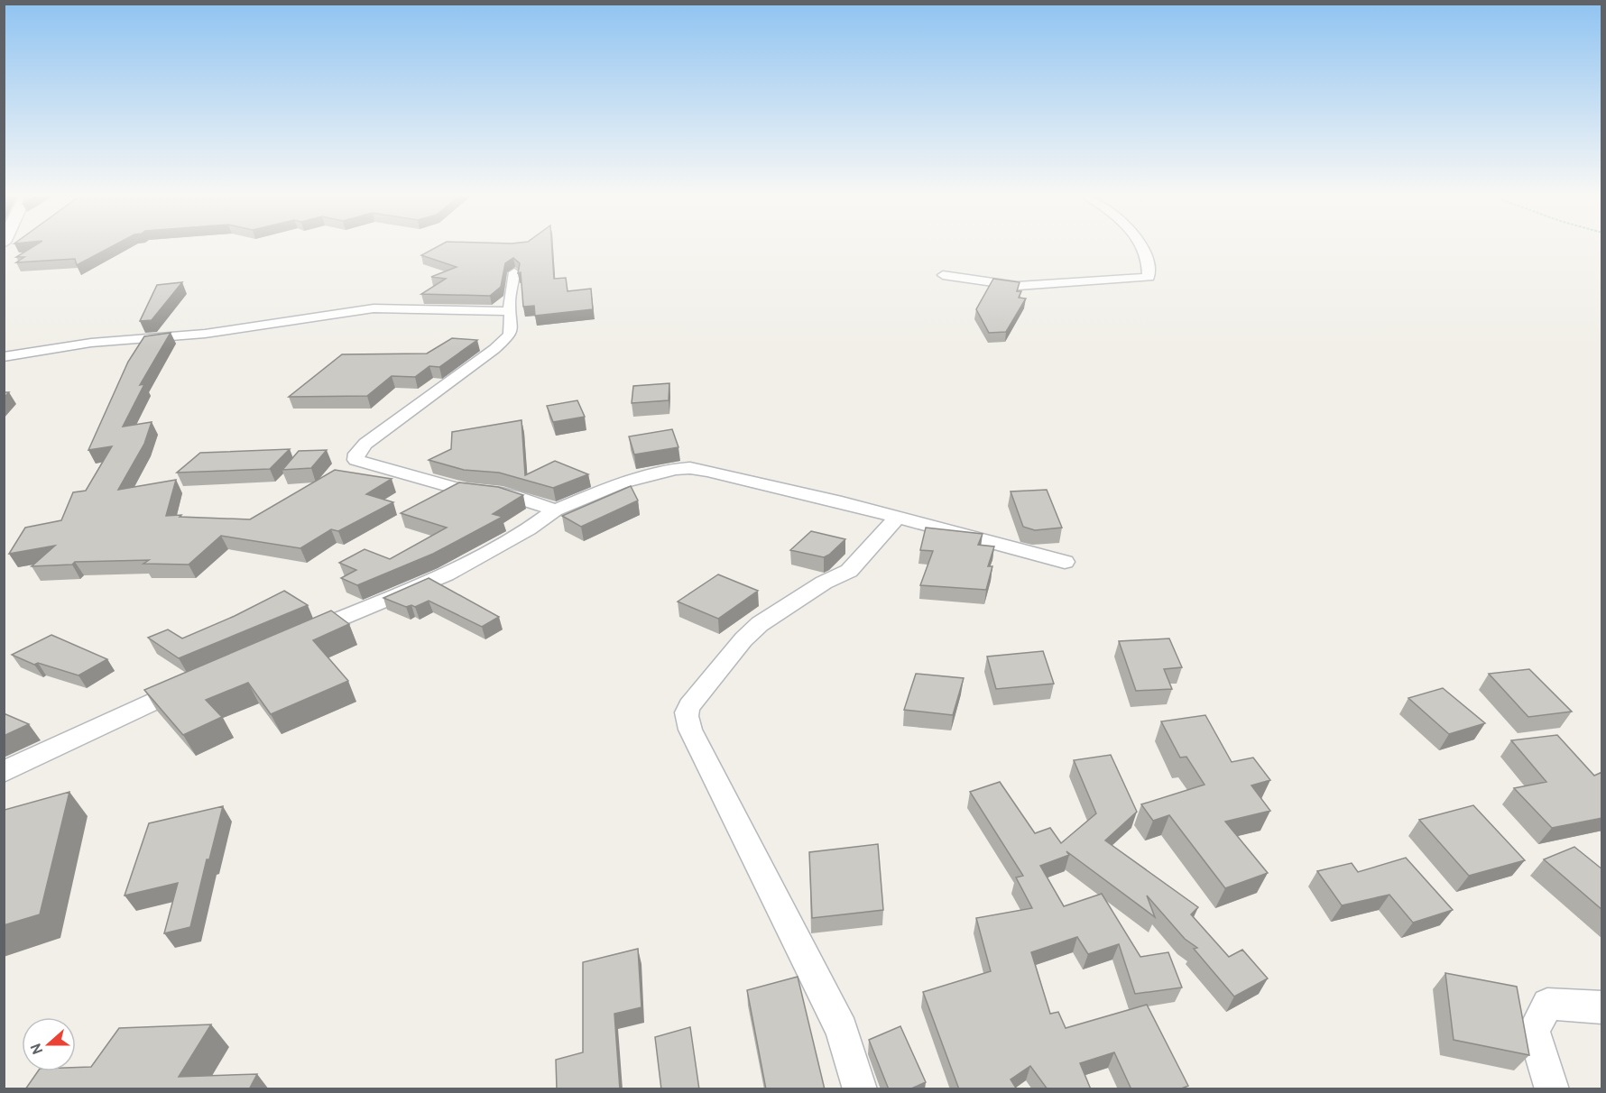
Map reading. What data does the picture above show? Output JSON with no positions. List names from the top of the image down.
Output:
{
  "north": "left"
}
